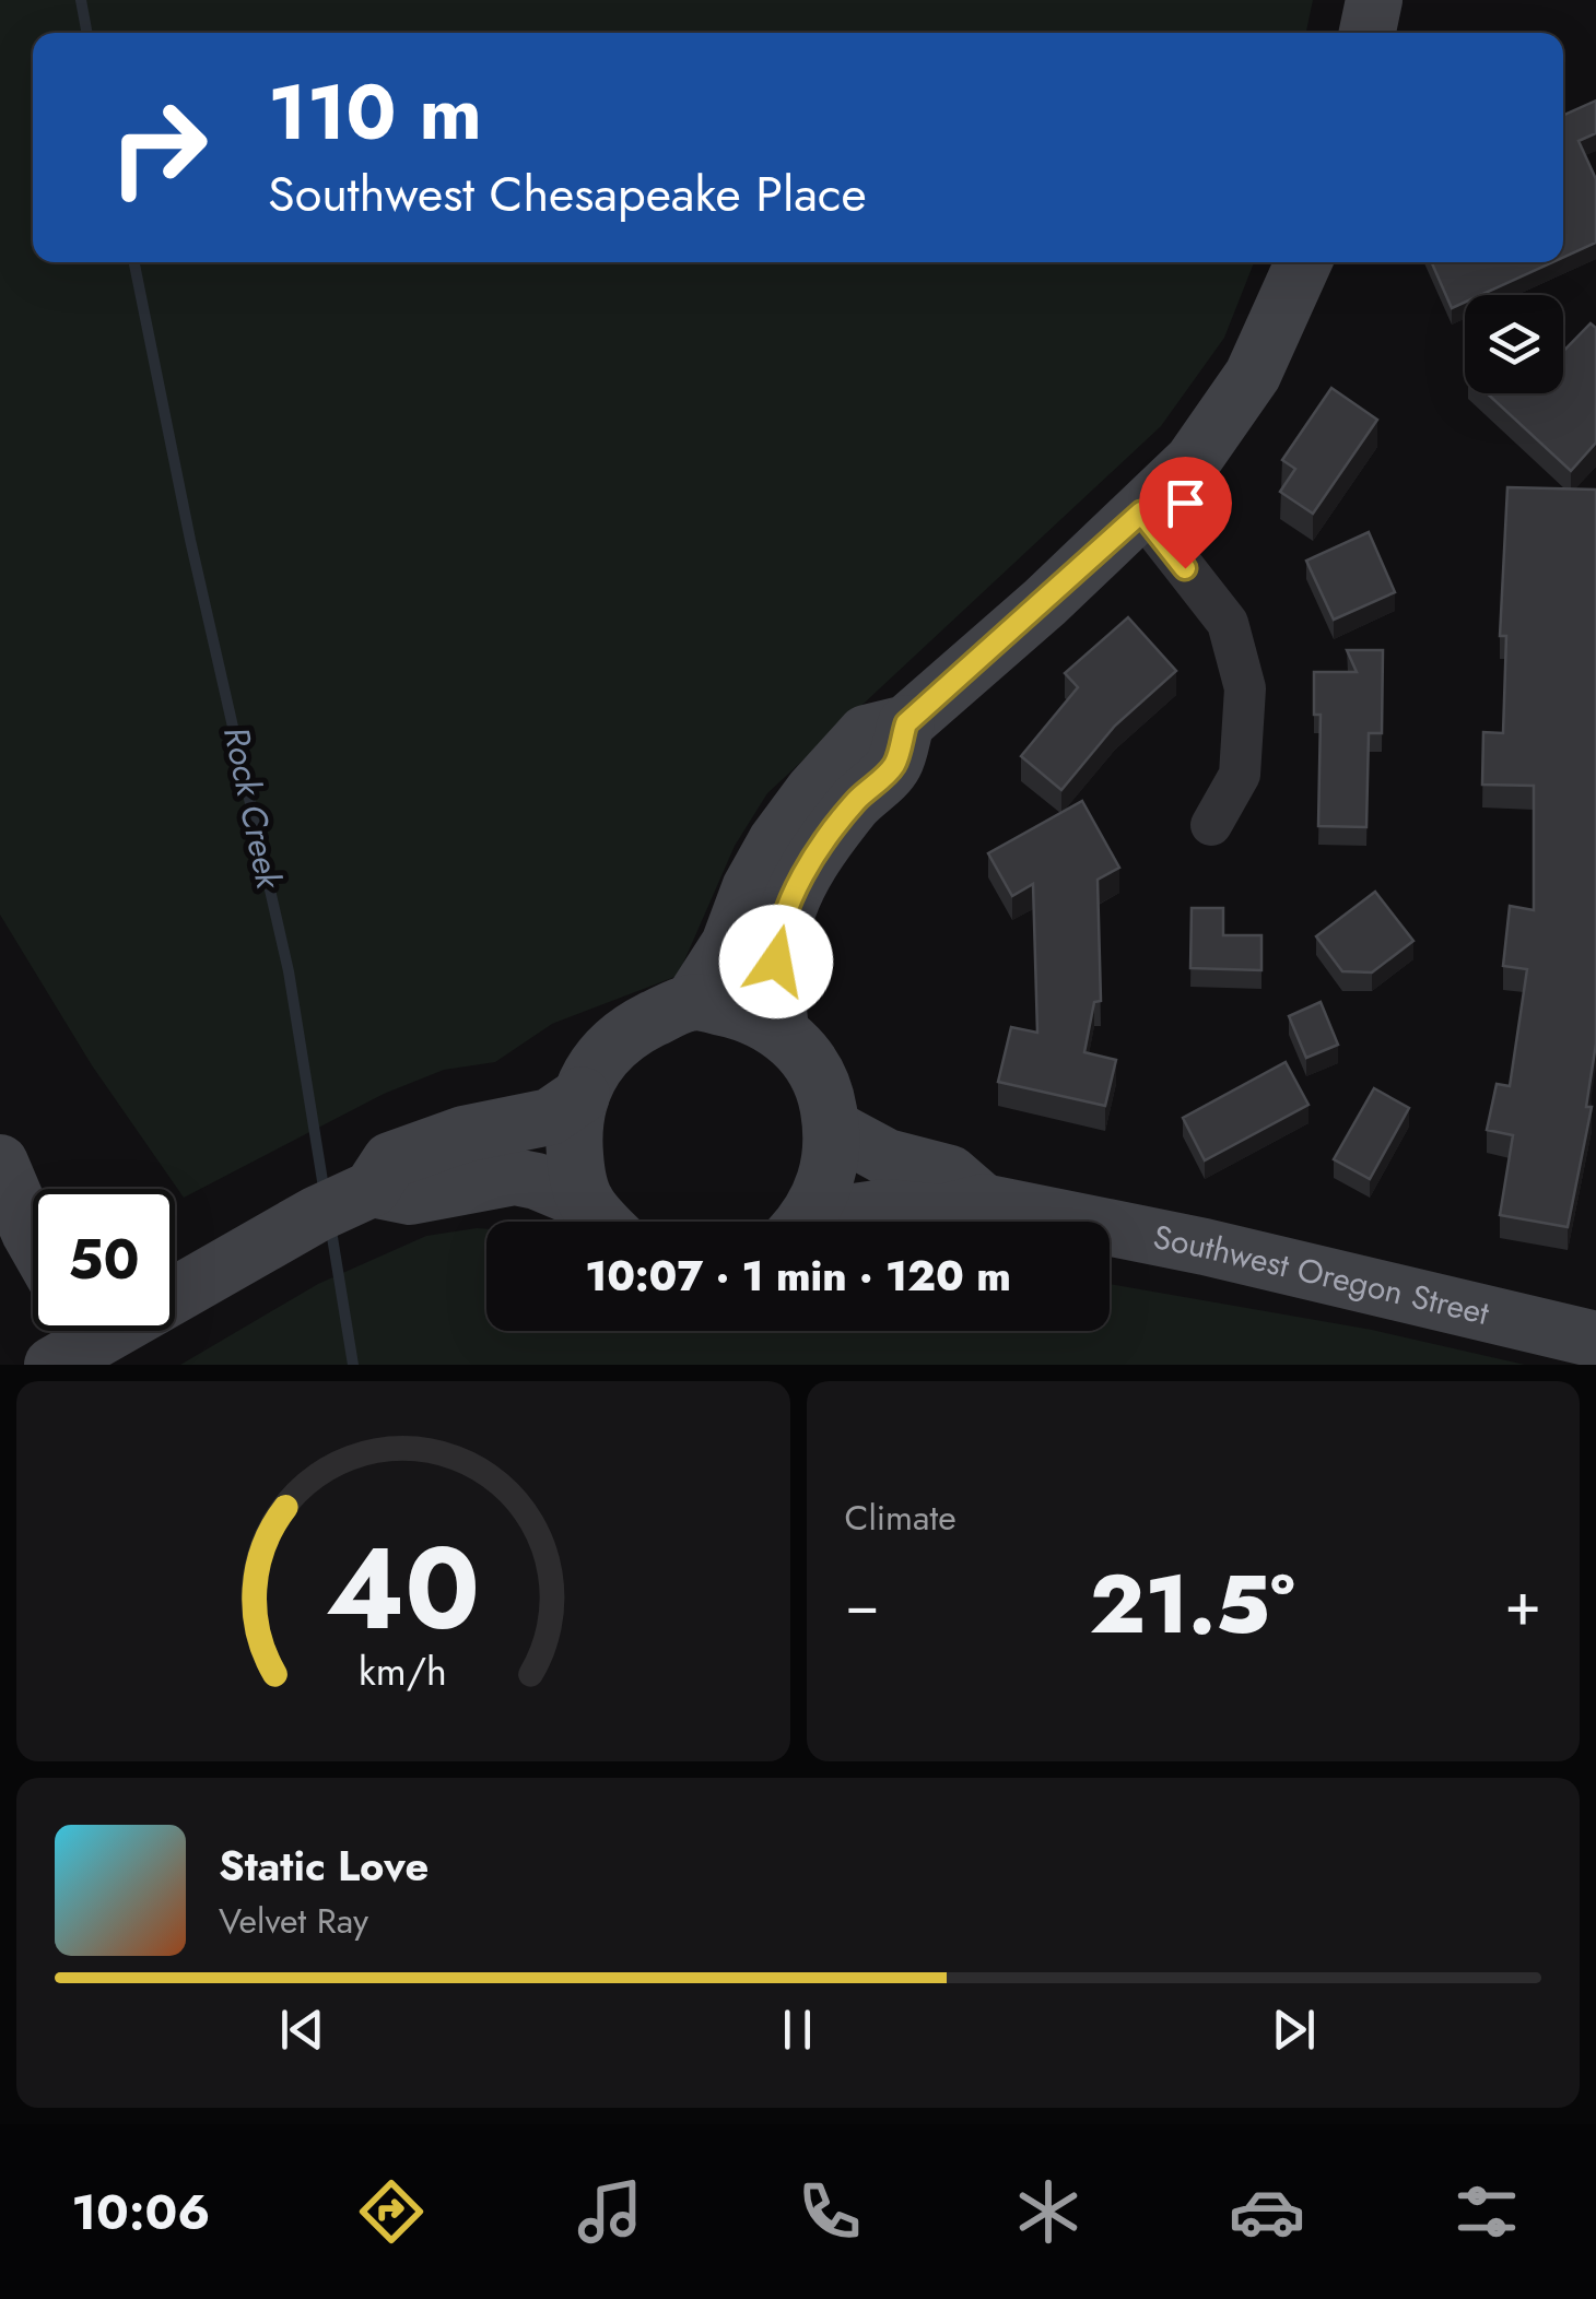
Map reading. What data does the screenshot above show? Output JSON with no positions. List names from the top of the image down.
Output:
{
  "streets": {
    "main road": ["Southwest Oregon Street"]
  },
  "water": ["Rock Creek"],
  "page": {
    "turn": ["110 m", "Southwest Chesapeake Place"],
    "limit": "50",
    "trip": "10:07 · 1 min · 120 m",
    "tile": "Climate",
    "heat": ["−", "21.5°", "+"],
    "song": ["Static Love", "Velvet Ray"],
    "tabs": "10:06",
    "gauge": ["40", "km/h"]
  }
}
